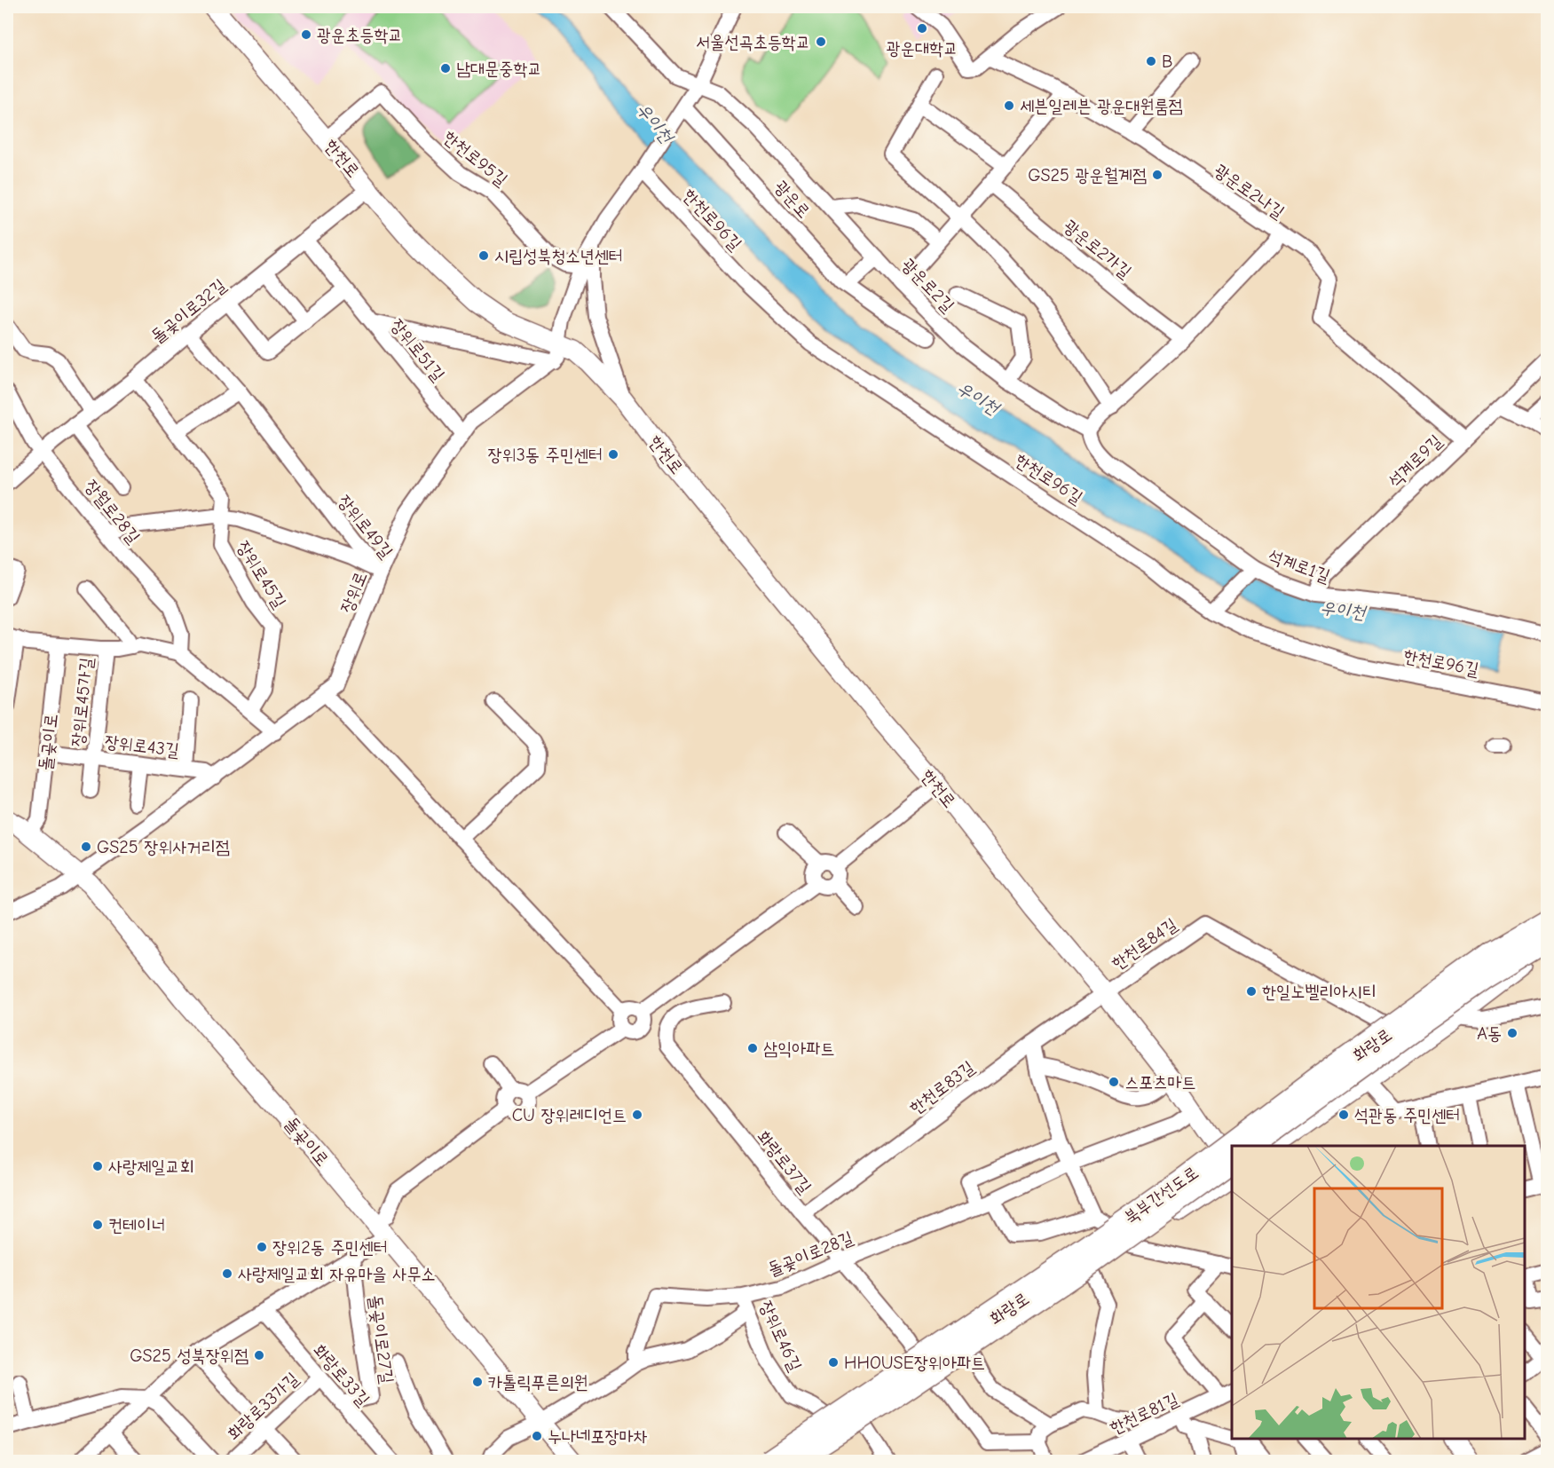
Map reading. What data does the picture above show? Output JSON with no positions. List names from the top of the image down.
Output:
{
  "streets": {
    "highway": ["북부간선도로"],
    "main road": ["한천로", "돌곶이로", "화랑로"],
    "street": [
      "한천로95길",
      "광운로2나길",
      "광운로",
      "한천로96길",
      "광운로2가길",
      "광운로2길",
      "돌곶이로32길",
      "장위로51길",
      "석계로9길",
      "장월로28길",
      "장위로49길",
      "석계로1길",
      "장위로45길",
      "장위로",
      "장위로45가길",
      "장위로43길",
      "한천로84길",
      "한천로83길",
      "화랑로37길",
      "돌곶이로28길",
      "장위로46길",
      "돌곶이로27길",
      "화랑로33길",
      "화랑로33가길",
      "한천로81길"
    ]
  },
  "crossings": [
    ["한천로", "한천로95길"],
    ["한천로", "돌곶이로32길"],
    ["한천로", "장위로"],
    ["한천로", "한천로84길"],
    ["한천로", "화랑로"],
    ["한천로", "한천로83길"],
    ["한천로", "북부간선도로"],
    ["한천로", "돌곶이로28길"],
    ["광운로2나길", "광운로2가길"],
    ["광운로2나길", "광운로2길"],
    ["광운로2나길", "석계로1길"],
    ["광운로2길", "석계로1길"],
    ["돌곶이로32길", "장위로51길"],
    ["돌곶이로32길", "장월로28길"],
    ["돌곶이로32길", "장위로49길"],
    ["장위로51길", "장위로"],
    ["석계로9길", "석계로1길"],
    ["장월로28길", "장위로49길"],
    ["장월로28길", "장위로45가길"],
    ["장위로49길", "장위로45길"],
    ["장위로49길", "장위로"],
    ["장위로", "돌곶이로"],
    ["장위로", "장위로43길"],
    ["장위로45가길", "돌곶이로"],
    ["장위로45가길", "장위로43길"],
    ["돌곶이로", "장위로43길"],
    ["돌곶이로", "돌곶이로28길"],
    ["한천로84길", "화랑로"],
    ["한천로84길", "한천로83길"],
    ["화랑로", "화랑로37길"],
    ["화랑로", "북부간선도로"],
    ["화랑로", "장위로46길"],
    ["한천로83길", "화랑로37길"],
    ["화랑로37길", "돌곶이로28길"],
    ["돌곶이로28길", "장위로46길"],
    ["돌곶이로27길", "화랑로33길"],
    ["화랑로33길", "화랑로33가길"]
  ],
  "water": ["우이천"],
  "places": [
    "광운대학교",
    "광운초등학교",
    "서울선곡초등학교",
    "B",
    "남대문중학교",
    "세븐일레븐 광운대원룸점",
    "GS25 광운월계점",
    "시립성북청소년센터",
    "장위3동 주민센터",
    "GS25 장위사거리점",
    "한일노벨리아시티",
    "A동",
    "삼익아파트",
    "스포츠마트",
    "CU 장위레디언트",
    "석관동 주민센터",
    "사랑제일교회",
    "컨테이너",
    "장위2동 주민센터",
    "사랑제일교회 자유마을 사무소",
    "GS25 성북장위점",
    "HHOUSE장위아파트",
    "카톨릭푸른의원",
    "누나네포장마차"
  ]
}
